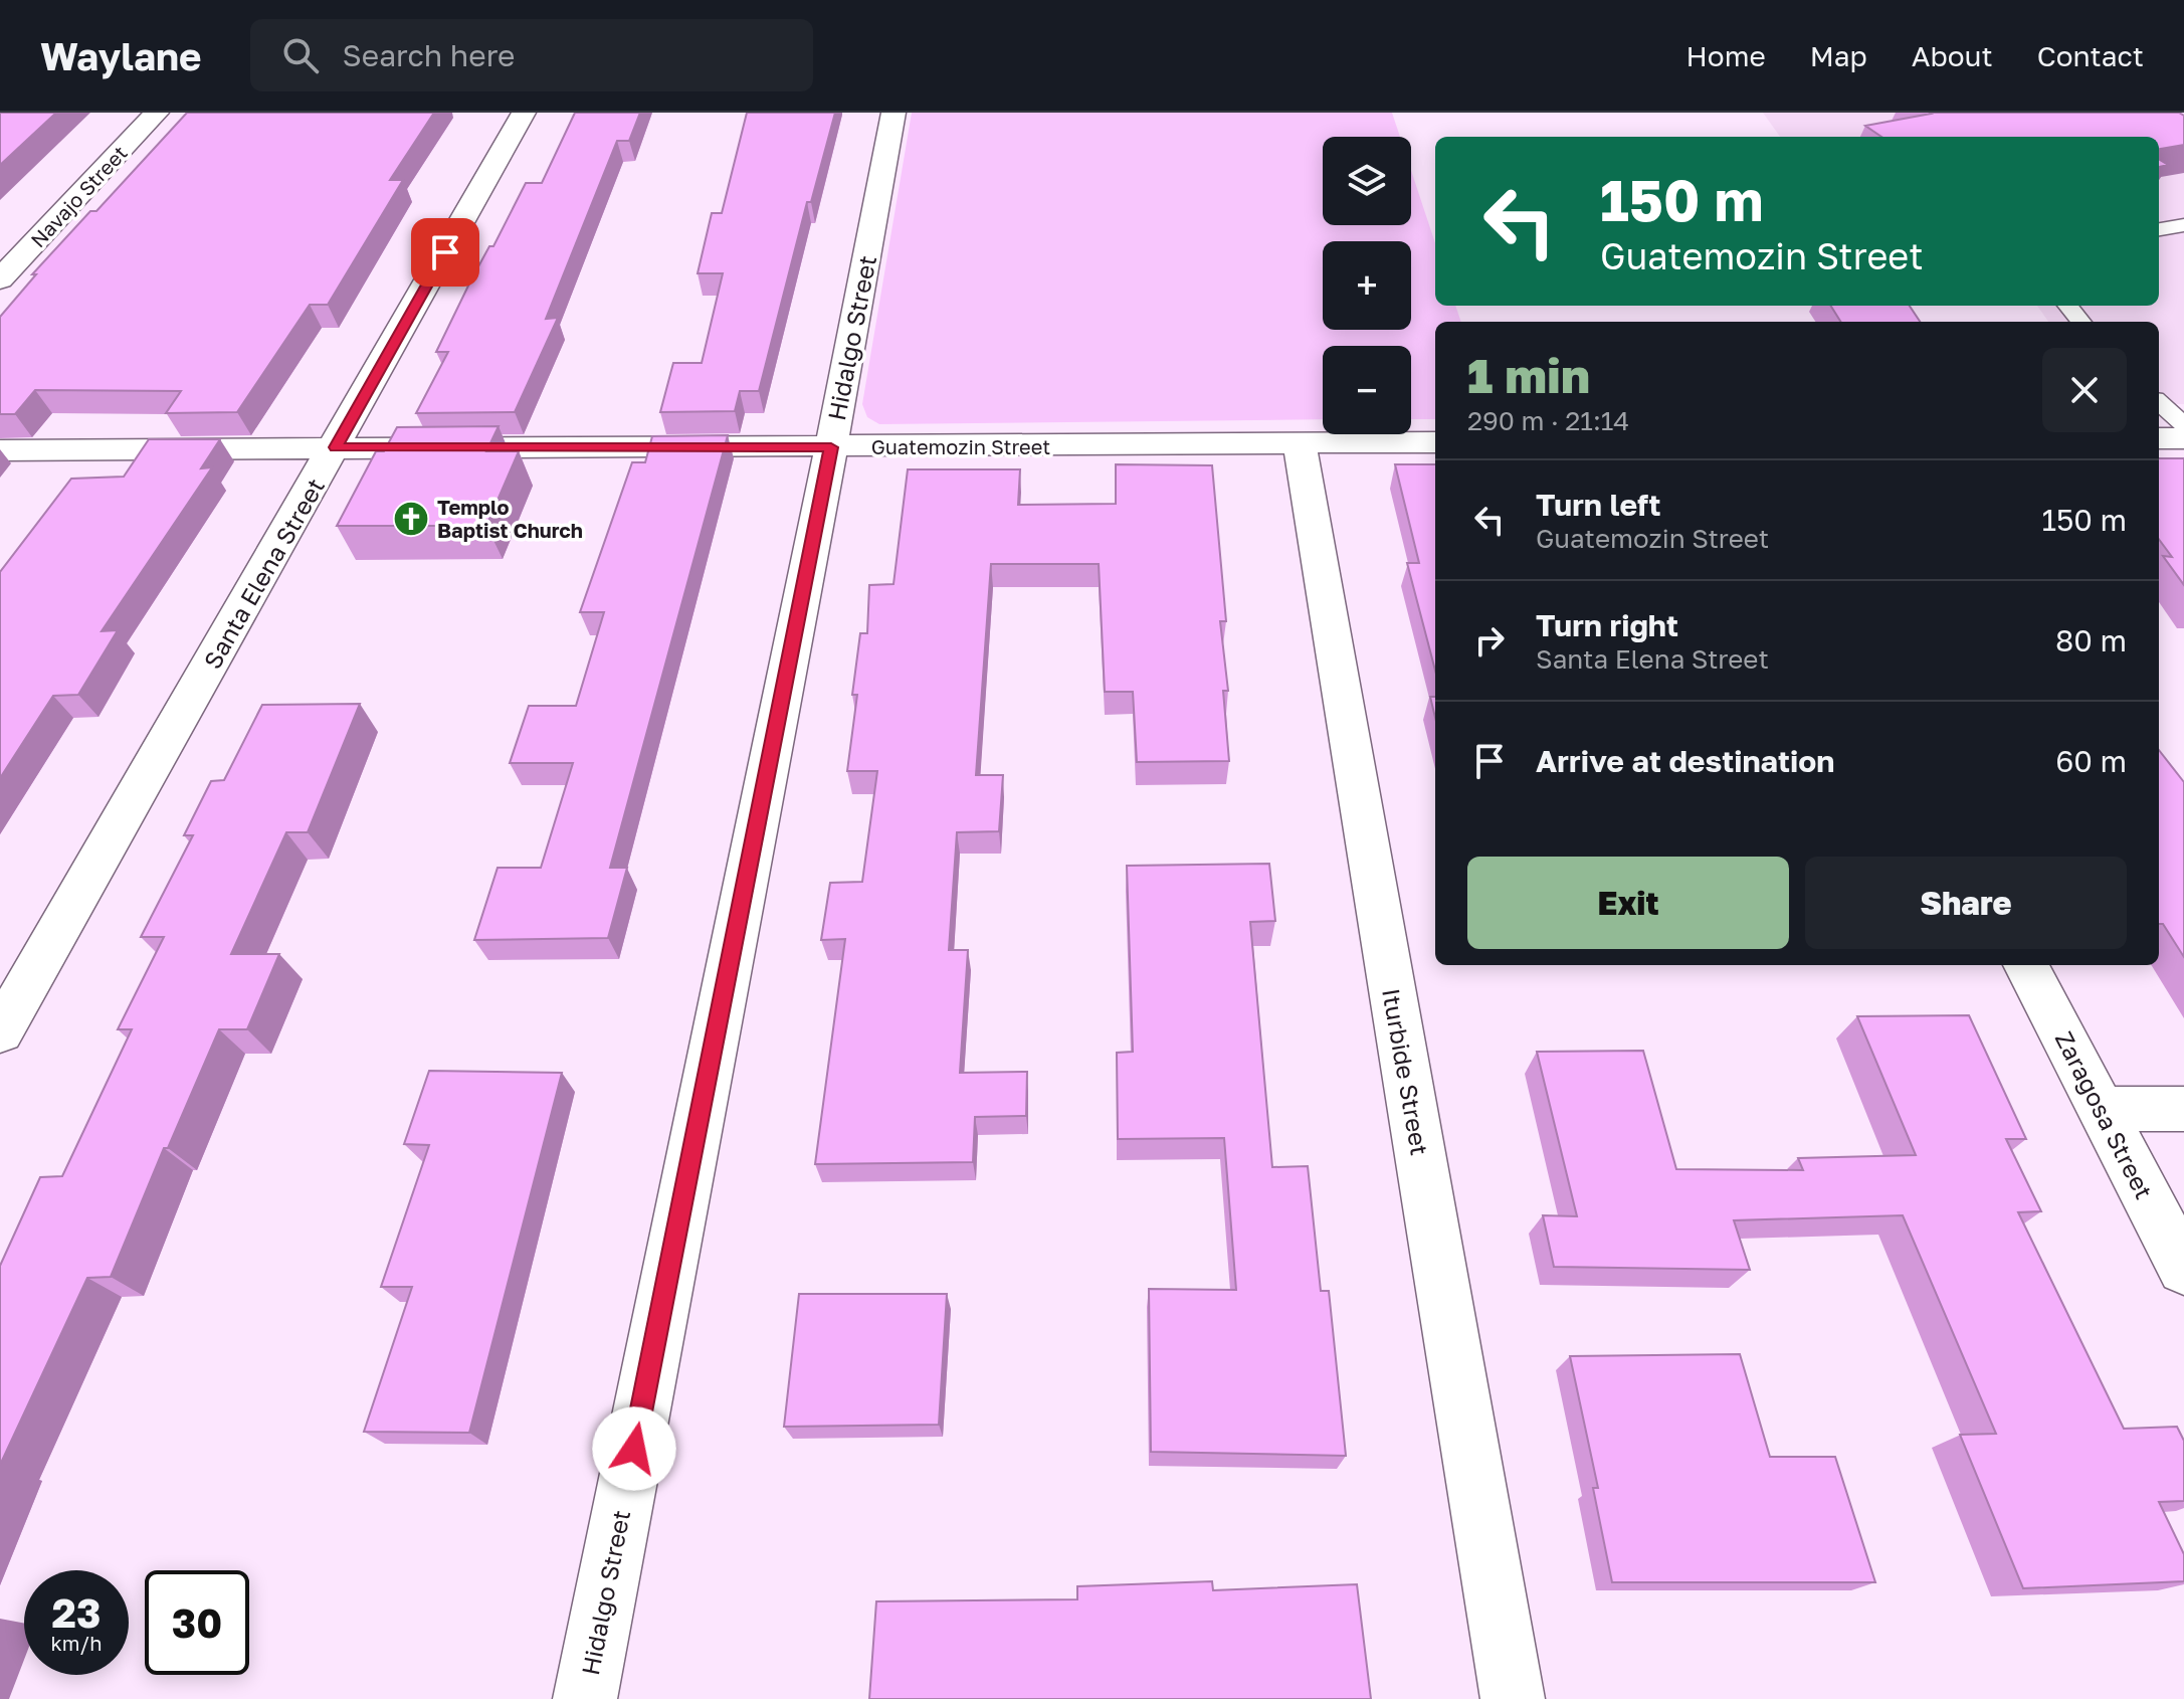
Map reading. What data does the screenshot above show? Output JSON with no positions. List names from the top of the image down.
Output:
{
  "streets": {
    "street": [
      "Navajo Street",
      "Hidalgo Street",
      "Guatemozin Street",
      "Santa Elena Street",
      "Iturbide Street",
      "Zaragosa Street"
    ]
  },
  "crossings": [
    ["Hidalgo Street", "Guatemozin Street"],
    ["Guatemozin Street", "Santa Elena Street"],
    ["Guatemozin Street", "Iturbide Street"]
  ],
  "places": {
    "church": ["Templo Baptist Church"]
  },
  "page": {
    "header": "Waylane",
    "search": "Search here",
    "nav": [
      "Home",
      "Map",
      "About",
      "Contact"
    ],
    "map_buttons": ["+", "−"],
    "turn": ["150 m", "Guatemozin Street"],
    "heading": ["1 min", "290 m · 21:14"],
    "list": [
      {
        "name": "Turn left",
        "note": "Guatemozin Street",
        "value": "150 m"
      },
      {
        "name": "Turn right",
        "note": "Santa Elena Street",
        "value": "80 m"
      },
      {
        "name": "Arrive at destination",
        "value": "60 m"
      }
    ],
    "buttons": ["Exit", "Share"],
    "speed": "23 km/h",
    "limit": "30"
  }
}
